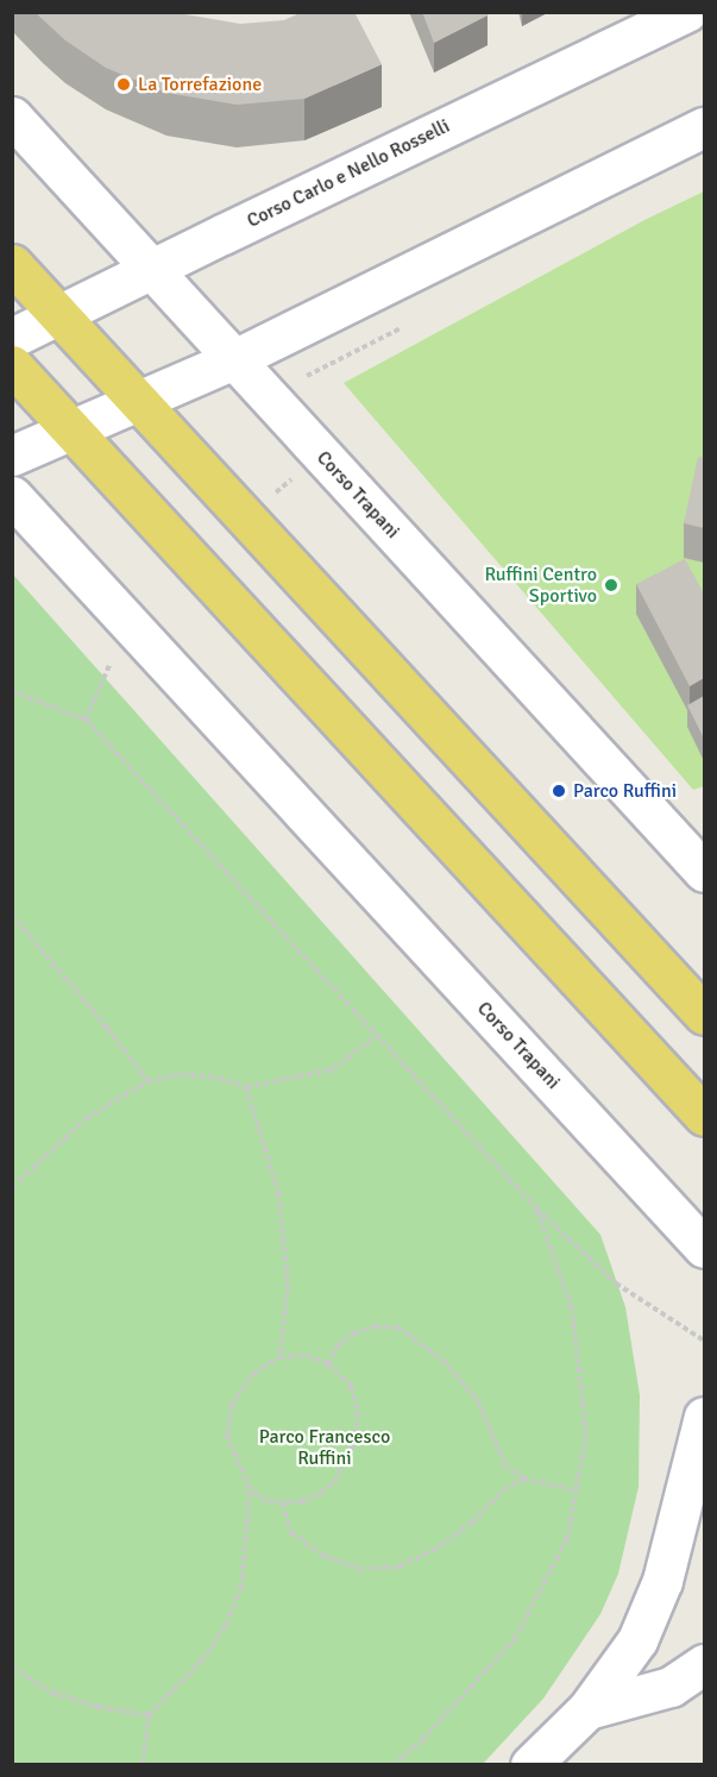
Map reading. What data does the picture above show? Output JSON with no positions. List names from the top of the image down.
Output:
{
  "streets": {
    "street": ["Corso Carlo e Nello Rosselli", "Corso Trapani"]
  },
  "crossings": [
    ["Corso Carlo e Nello Rosselli", "Corso Trapani"]
  ],
  "parks": ["Parco Francesco Ruffini"],
  "places": ["La Torrefazione", "Ruffini Centro Sportivo", "Parco Ruffini"]
}
